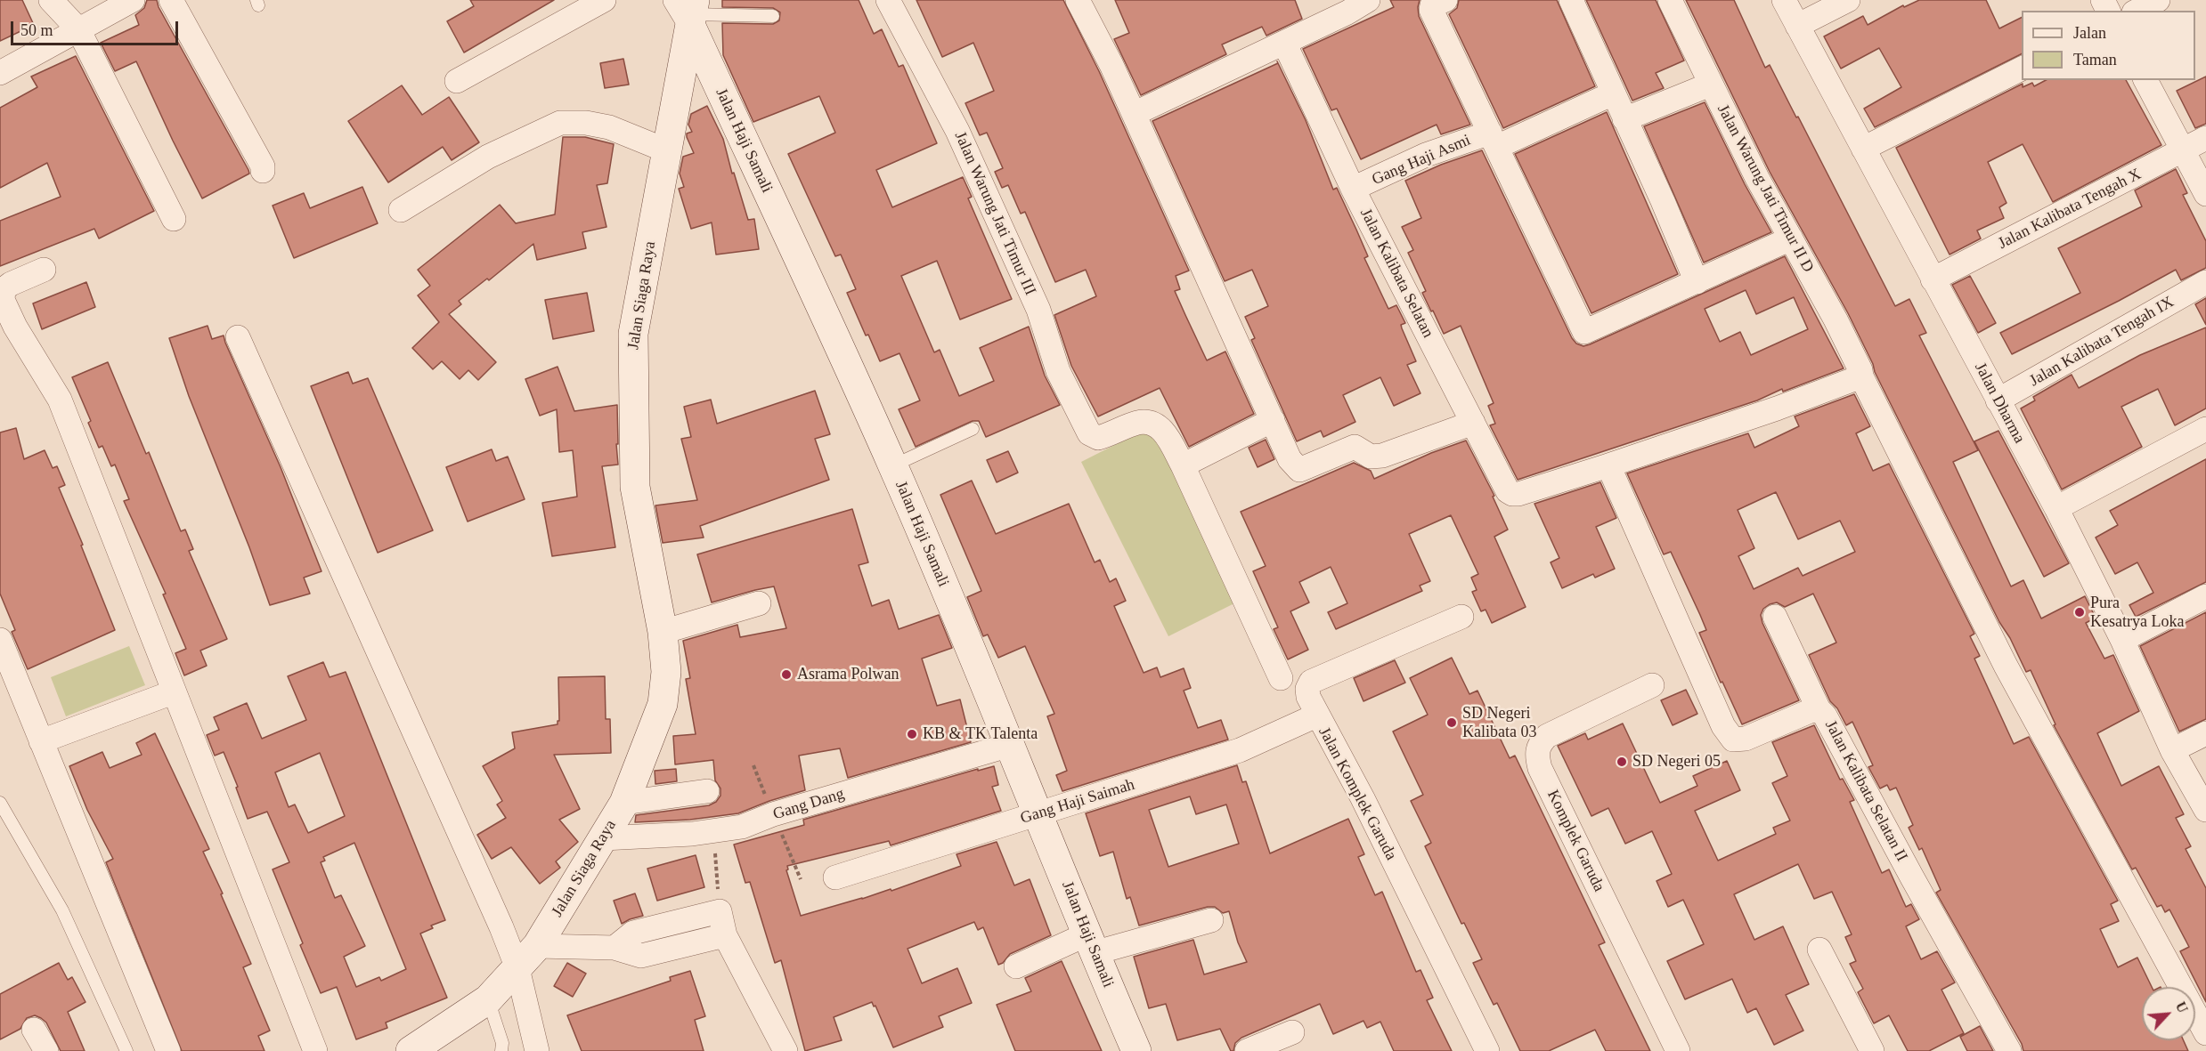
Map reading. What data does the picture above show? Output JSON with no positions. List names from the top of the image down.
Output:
{
  "streets": {
    "main road": ["Jalan Haji Samali", "Jalan Siaga Raya"],
    "street": [
      "Gang Haji Asmi",
      "Jalan Warung Jati Timur II D",
      "Jalan Kalibata Tengah X",
      "Jalan Warung Jati Timur III",
      "Jalan Kalibata Selatan",
      "Jalan Kalibata Tengah IX",
      "Jalan Dharma",
      "Jalan Kalibata Selatan II",
      "Jalan Komplek Garuda",
      "Gang Haji Saimah",
      "Gang Dang",
      "Komplek Garuda"
    ]
  },
  "crossings": [
    ["Jalan Haji Samali", "Jalan Siaga Raya"],
    ["Jalan Haji Samali", "Gang Haji Saimah"],
    ["Jalan Haji Samali", "Gang Dang"],
    ["Gang Haji Asmi", "Jalan Kalibata Selatan"],
    ["Jalan Kalibata Tengah X", "Jalan Dharma"],
    ["Jalan Kalibata Selatan", "Jalan Kalibata Selatan II"],
    ["Jalan Siaga Raya", "Gang Dang"],
    ["Jalan Kalibata Tengah IX", "Jalan Dharma"],
    ["Jalan Komplek Garuda", "Gang Haji Saimah"]
  ],
  "places": [
    "Pura Kesatrya Loka",
    "Asrama Polwan",
    "SD Negeri Kalibata 03",
    "KB & TK Talenta",
    "SD Negeri 05"
  ],
  "legend": ["Jalan", "Taman"],
  "scale_bar": "50 m",
  "north": "top right"
}
